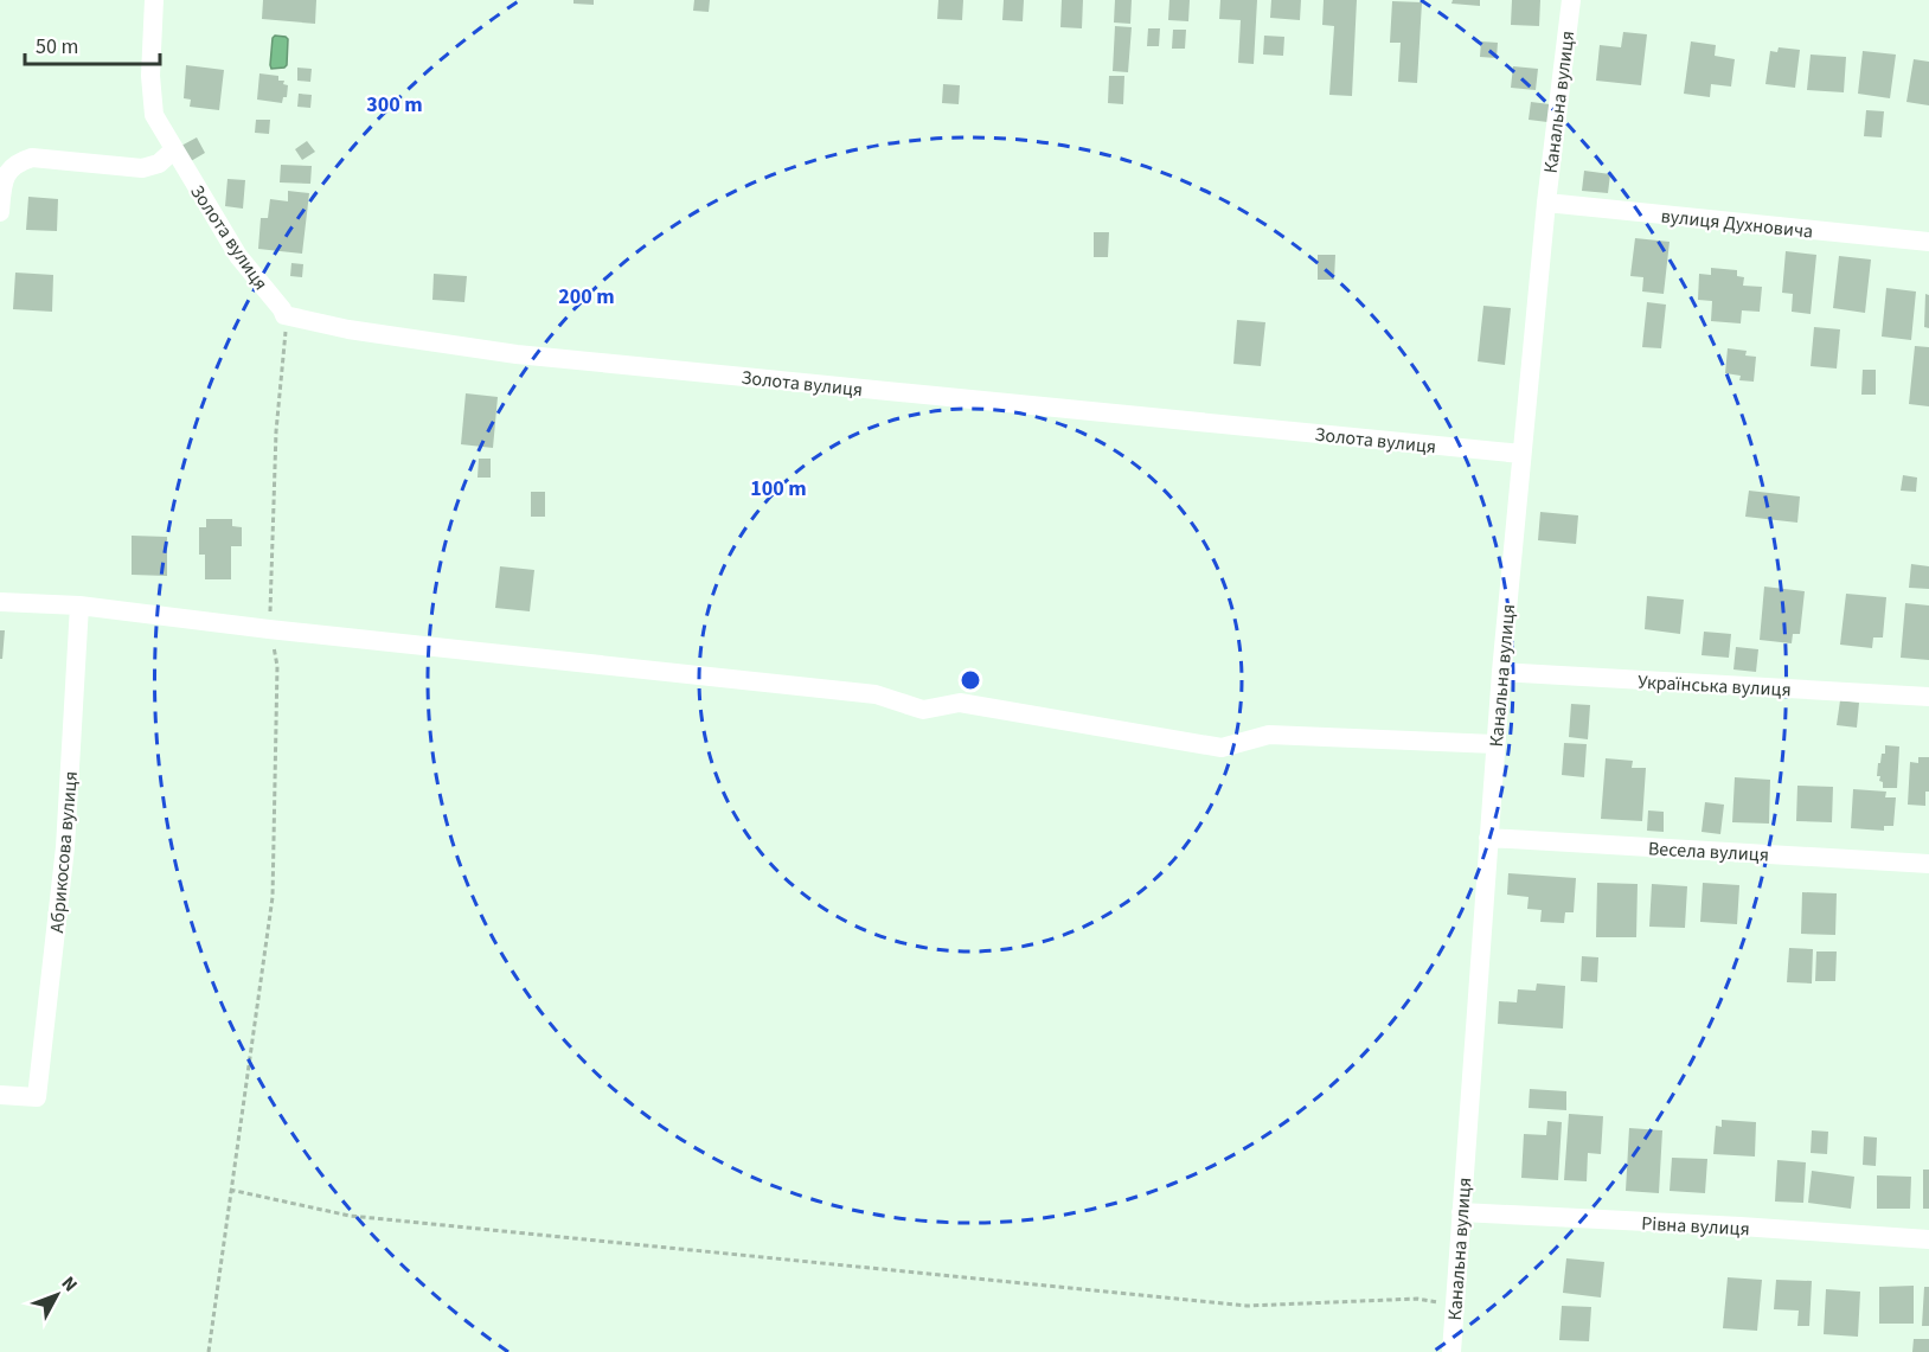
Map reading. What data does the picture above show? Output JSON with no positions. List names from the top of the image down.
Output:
{
  "streets": {
    "street": [
      "Канальна вулиця",
      "вулиця Духновича",
      "Золота вулиця",
      "Українська вулиця",
      "Весела вулиця",
      "Абрикосова вулиця",
      "Рівна вулиця"
    ]
  },
  "crossings": [
    ["Канальна вулиця", "вулиця Духновича"],
    ["Канальна вулиця", "Золота вулиця"],
    ["Канальна вулиця", "Українська вулиця"],
    ["Канальна вулиця", "Весела вулиця"],
    ["Канальна вулиця", "Рівна вулиця"]
  ],
  "scale_bar": "50 m",
  "north": "top right",
  "rings": ["300 m", "200 m", "100 m"]
}
